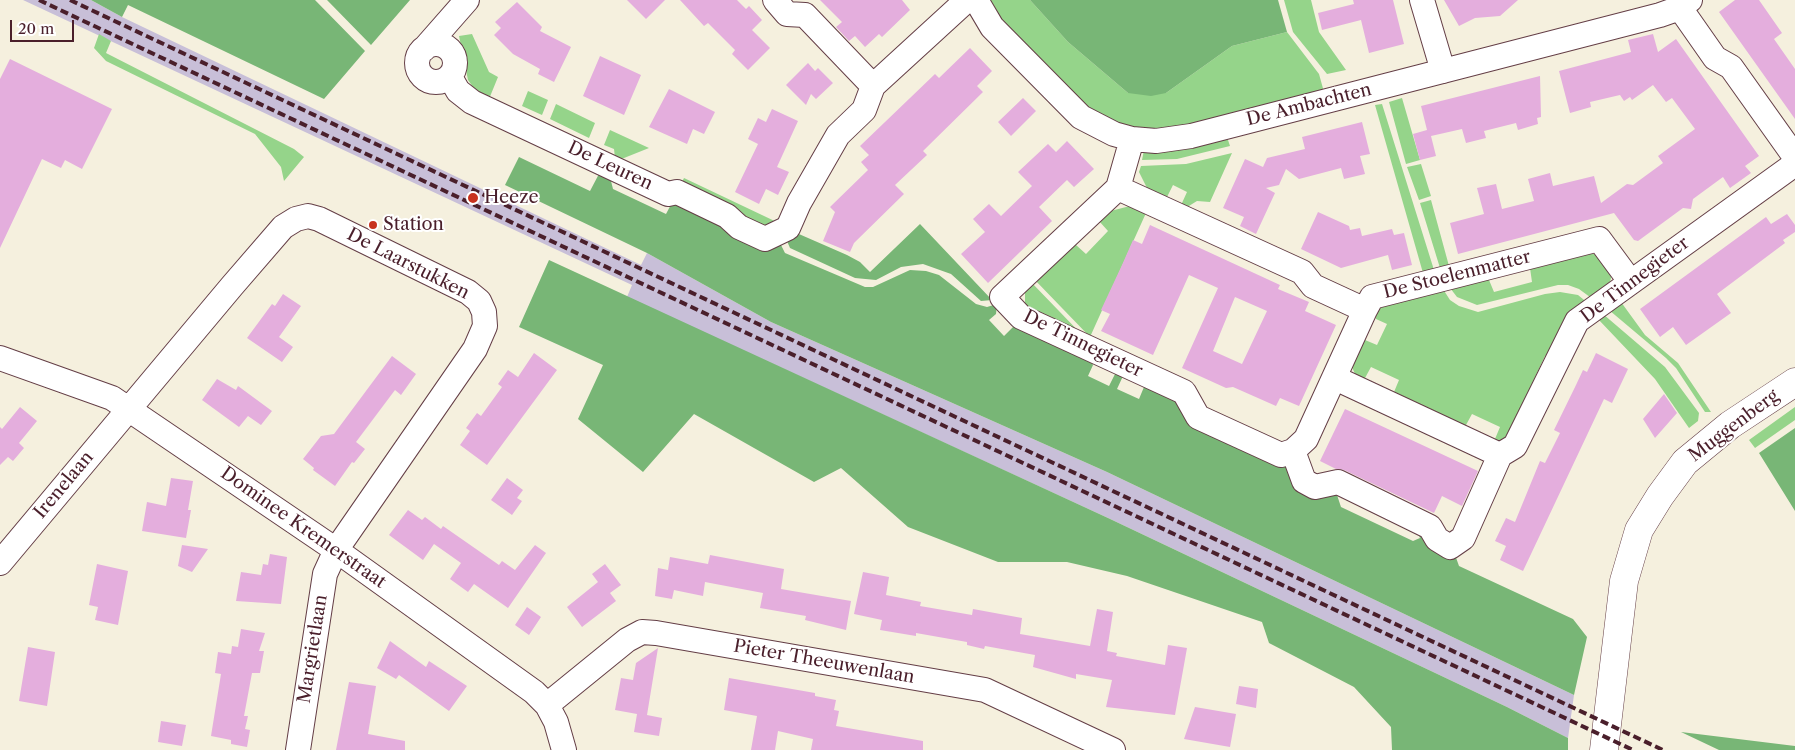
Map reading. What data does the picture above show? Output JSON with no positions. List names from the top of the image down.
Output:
{
  "streets": {
    "main road": ["Muggenberg"],
    "street": [
      "De Ambachten",
      "De Leuren",
      "De Laarstukken",
      "De Stoelenmatter",
      "De Tinnegieter",
      "Irenelaan",
      "Dominee Kremerstraat",
      "Margrietlaan",
      "Pieter Theeuwenlaan"
    ]
  },
  "crossings": [
    ["De Laarstukken", "Irenelaan"],
    ["De Laarstukken", "Dominee Kremerstraat"],
    ["De Laarstukken", "Margrietlaan"],
    ["De Stoelenmatter", "De Tinnegieter"],
    ["Irenelaan", "Dominee Kremerstraat"],
    ["Dominee Kremerstraat", "Margrietlaan"],
    ["Dominee Kremerstraat", "Pieter Theeuwenlaan"]
  ],
  "places": ["Heeze", "Station"],
  "scale_bar": "20 m"
}
